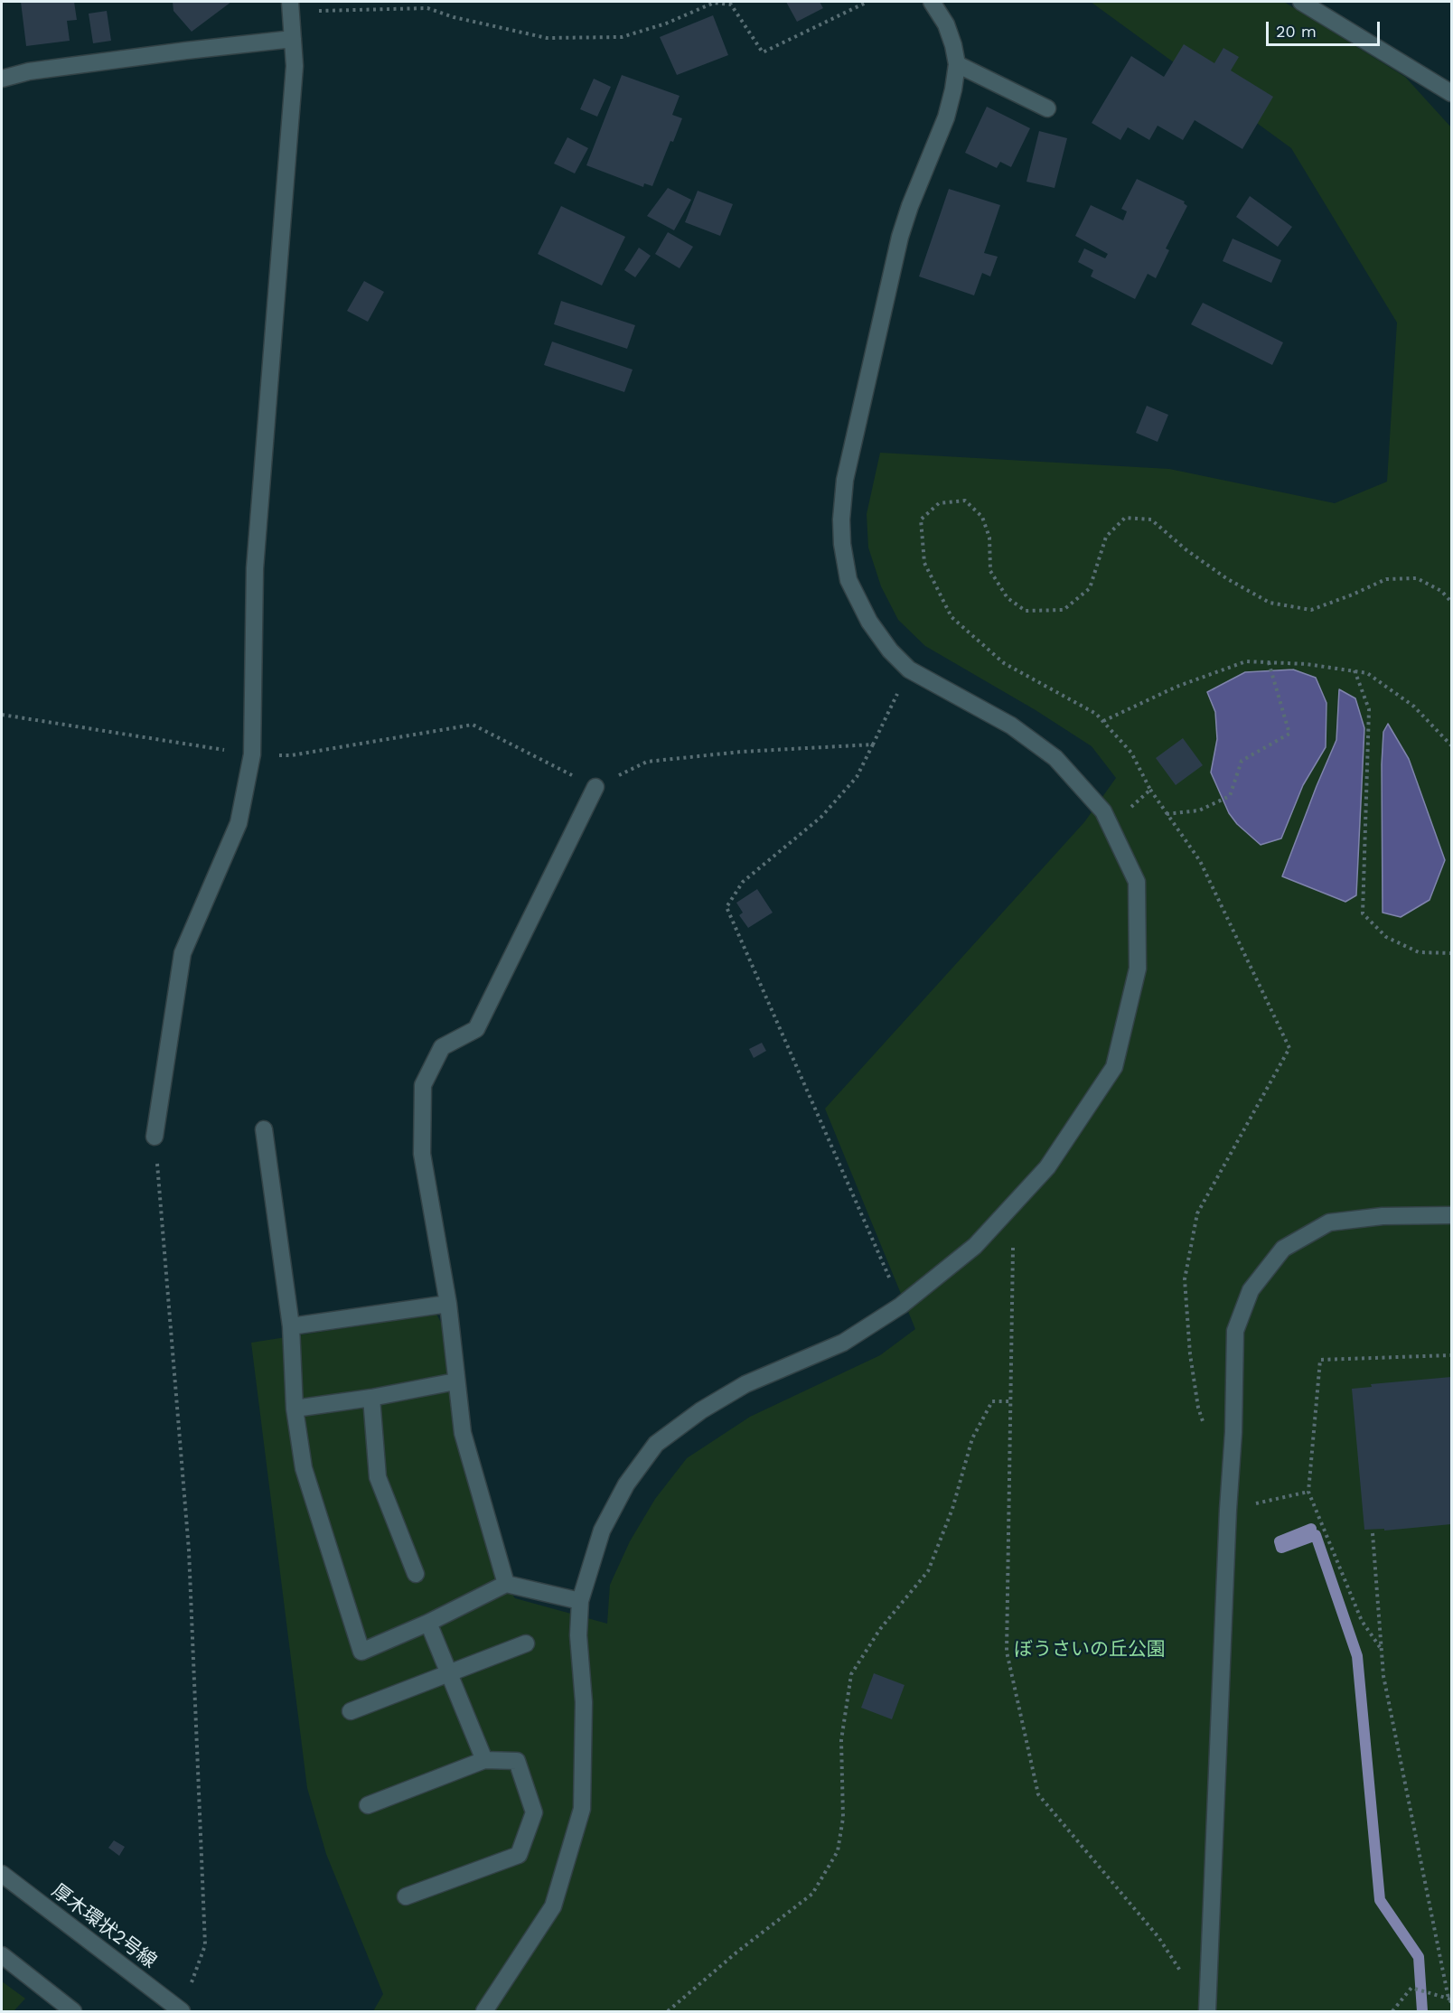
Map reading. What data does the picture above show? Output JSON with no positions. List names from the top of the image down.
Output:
{
  "streets": {
    "street": ["厚木環状2号線"]
  },
  "parks": ["ぼうさいの丘公園"],
  "scale_bar": "20 m"
}
